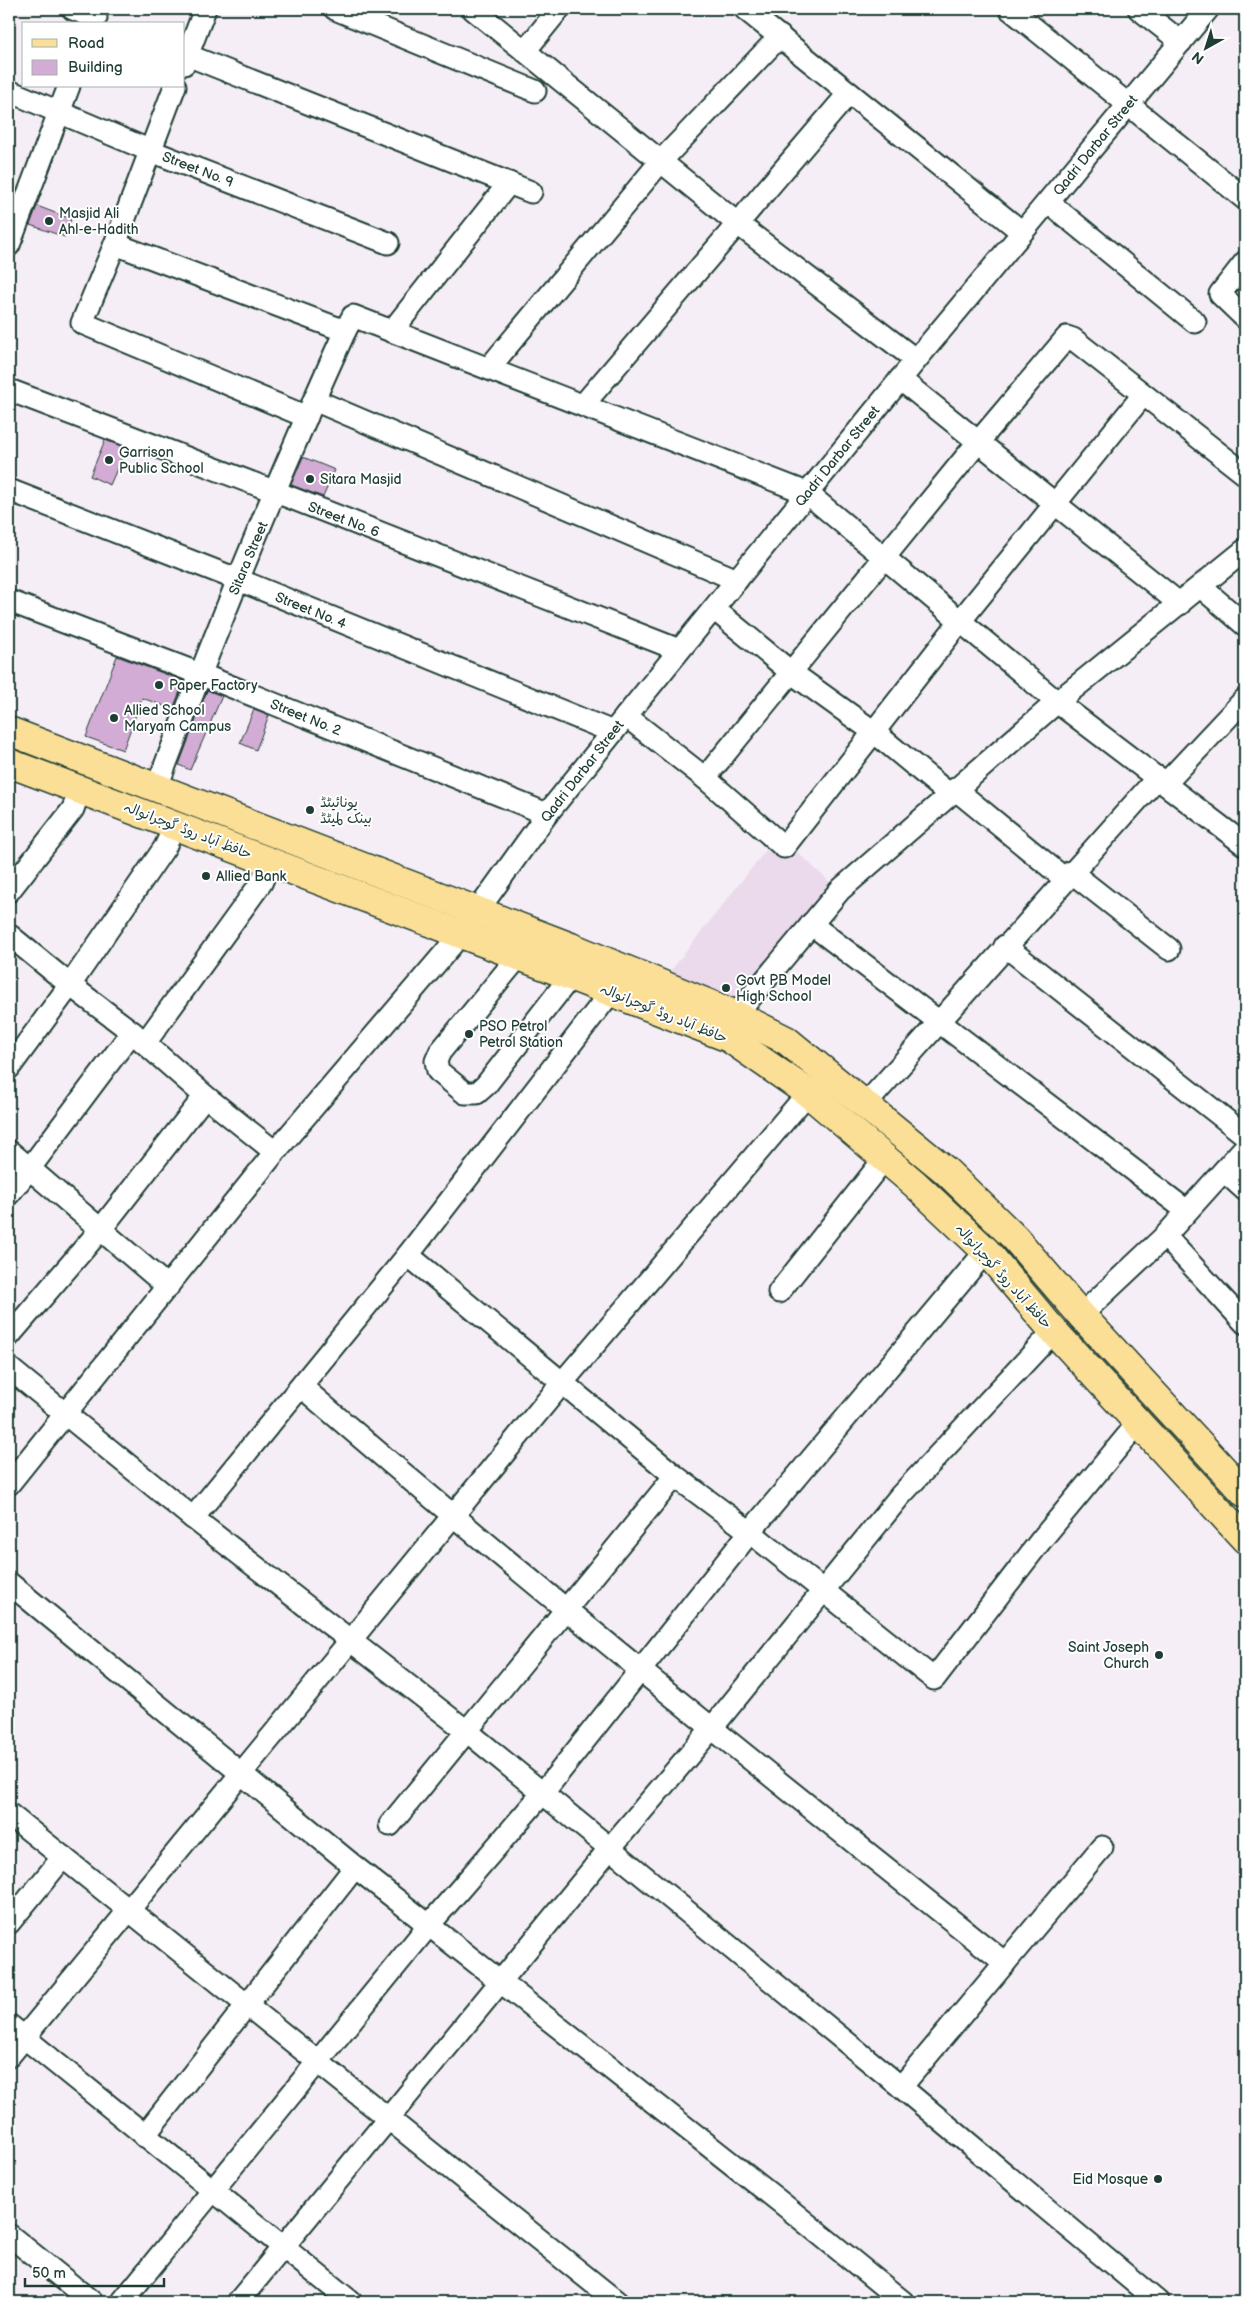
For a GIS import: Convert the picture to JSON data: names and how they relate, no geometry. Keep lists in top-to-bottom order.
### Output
{
  "streets": {
    "main road": ["حافظ آباد روڈ گوجرانوالہ"],
    "street": [
      "Qadri Darbar Street",
      "Street No. 9",
      "Street No. 6",
      "Sitara Street",
      "Street No. 4",
      "Street No. 2"
    ]
  },
  "crossings": [
    ["Qadri Darbar Street", "Street No. 6"],
    ["Qadri Darbar Street", "Street No. 4"],
    ["Qadri Darbar Street", "Street No. 2"],
    ["Qadri Darbar Street", "حافظ آباد روڈ گوجرانوالہ"],
    ["Street No. 6", "Sitara Street"],
    ["Sitara Street", "Street No. 4"],
    ["Sitara Street", "Street No. 2"],
    ["Sitara Street", "حافظ آباد روڈ گوجرانوالہ"]
  ],
  "places": [
    "Masjid Ali Ahl-e-Hadith",
    "Garrison Public School",
    "Sitara Masjid",
    "Paper Factory",
    "Allied School Maryam Campus",
    "یونائیٹڈ بینک لمیٹڈ",
    "Allied Bank",
    "Govt PB Model High School",
    "PSO Petrol Petrol Station",
    "Saint Joseph Church",
    "Eid Mosque"
  ],
  "legend": ["Road", "Building"],
  "scale_bar": "50 m",
  "north": "bottom left"
}
